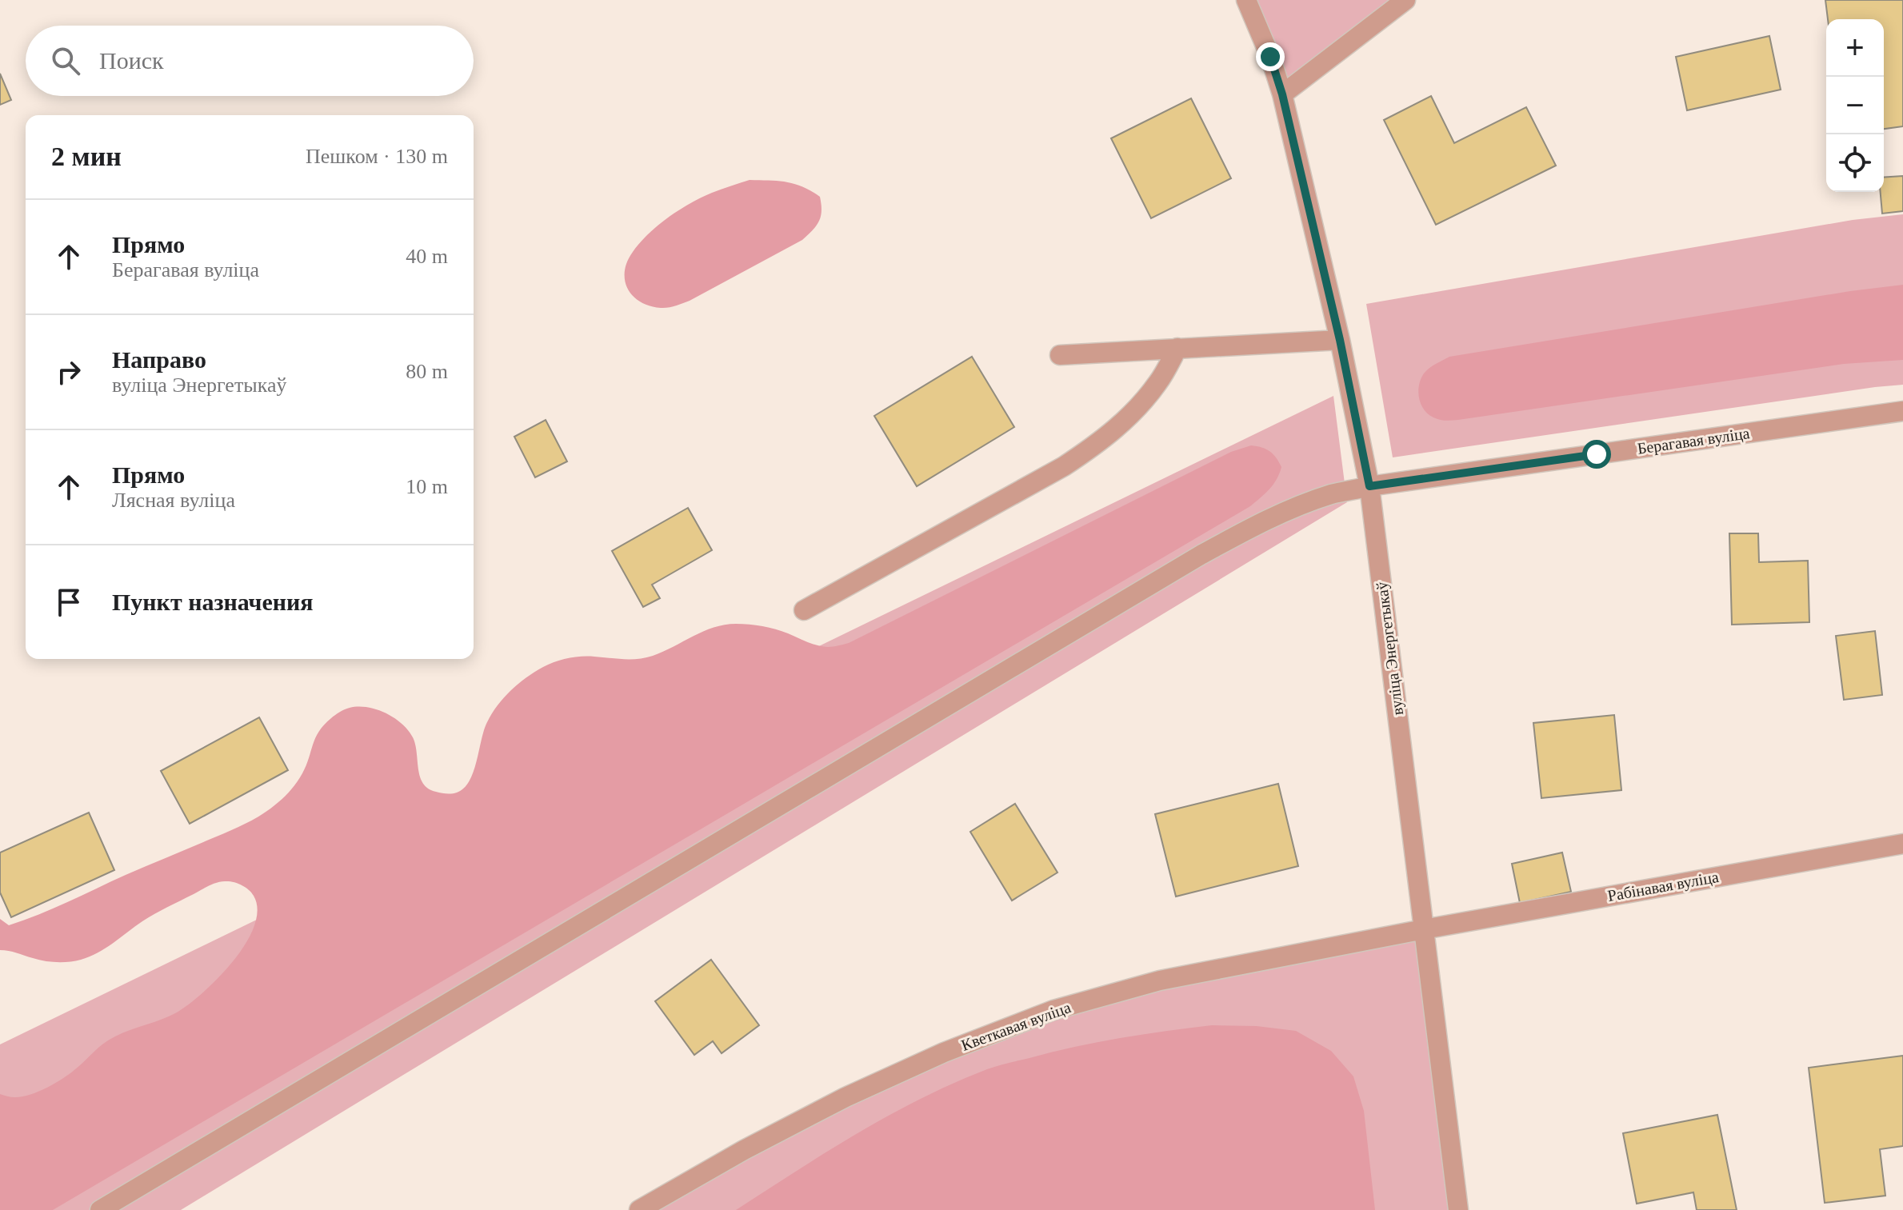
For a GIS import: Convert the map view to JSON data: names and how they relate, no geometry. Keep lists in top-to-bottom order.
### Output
{
  "streets": {
    "street": [
      "Берагавая вуліца",
      "вуліца Энергетыкаў",
      "Рабінавая вуліца",
      "Кветкавая вуліца"
    ]
  },
  "crossings": [
    ["Берагавая вуліца", "вуліца Энергетыкаў"],
    ["вуліца Энергетыкаў", "Рабінавая вуліца"],
    ["вуліца Энергетыкаў", "Кветкавая вуліца"],
    ["Рабінавая вуліца", "Кветкавая вуліца"]
  ],
  "page": {
    "map_buttons": ["+", "−"],
    "search": "Поиск",
    "heading": ["2 мин", "Пешком · 130 m"],
    "list": [
      ["Прямо", "Берагавая вуліца", "40 m"],
      ["Направо", "вуліца Энергетыкаў", "80 m"],
      ["Прямо", "Лясная вуліца", "10 m"],
      "Пункт назначения"
    ]
  }
}
